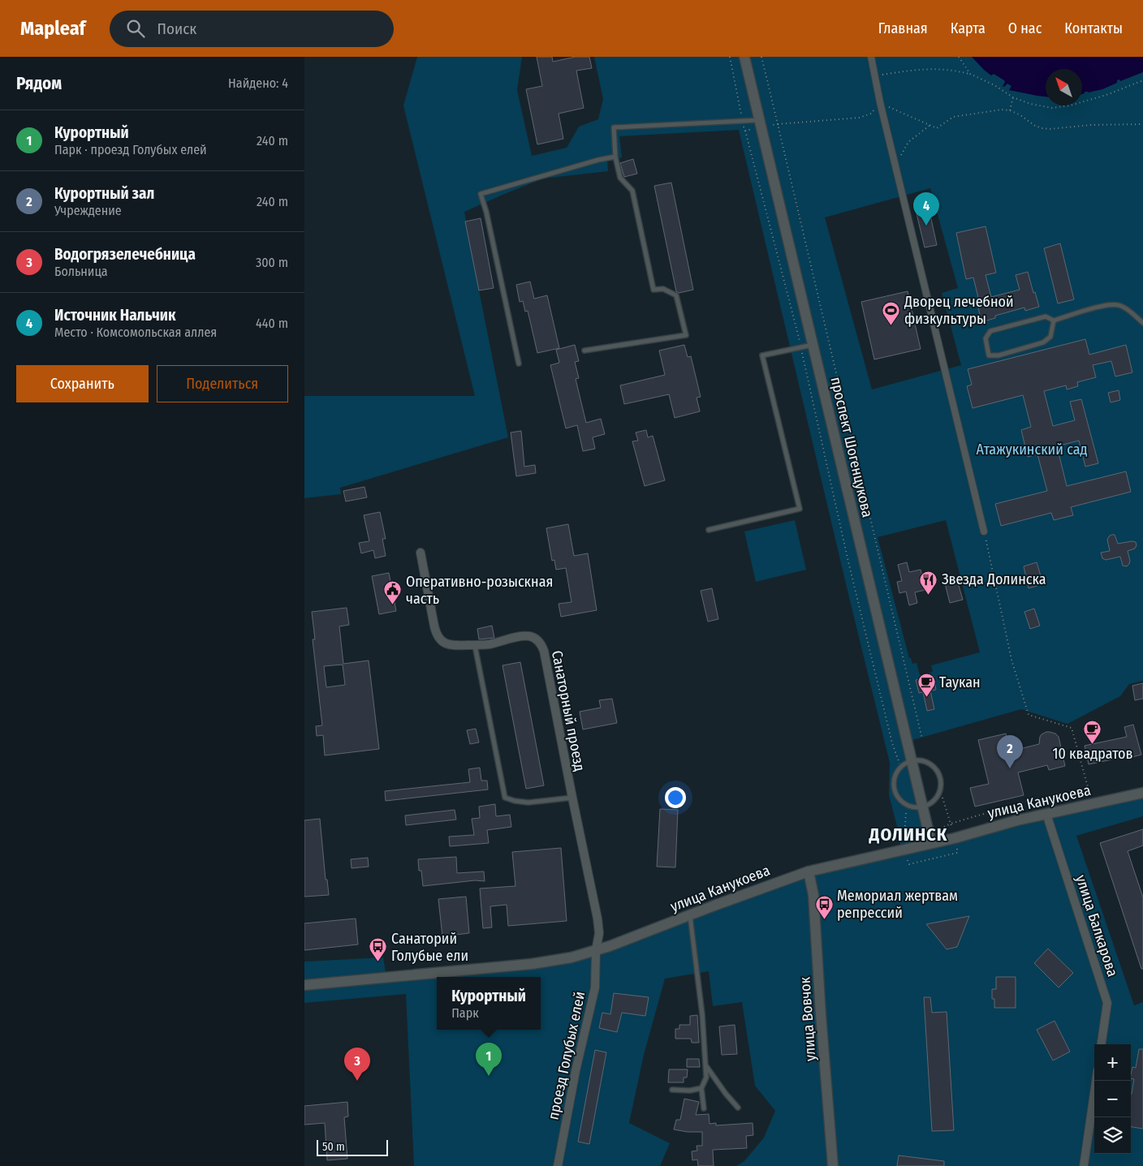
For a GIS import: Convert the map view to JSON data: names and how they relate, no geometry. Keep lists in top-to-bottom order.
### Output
{
  "streets": {
    "street": [
      "проспект Шогенцукова",
      "Санаторный проезд",
      "улица Канукоева",
      "улица Балкарова",
      "улица Вовчок",
      "проезд Голубых елей"
    ]
  },
  "crossings": [
    ["проспект Шогенцукова", "улица Канукоева"],
    ["Санаторный проезд", "улица Канукоева"],
    ["Санаторный проезд", "проезд Голубых елей"],
    ["улица Канукоева", "улица Балкарова"],
    ["улица Канукоева", "улица Вовчок"],
    ["улица Канукоева", "проезд Голубых елей"]
  ],
  "districts": ["ДОЛИНСК"],
  "parks": ["Атажукинский сад"],
  "places": {
    "sports": ["Дворец лечебной физкультуры"],
    "restaurant": ["Звезда Долинска"],
    "public building": ["Оперативно-розыскная часть"],
    "cafe": ["Таукан", "10 квадратов"],
    "bus stop": ["Мемориал жертвам репрессий", "Санаторий Голубые ели"]
  },
  "scale_bar": "50 m",
  "north": "top left",
  "page": {
    "header": "Mapleaf",
    "search": "Поиск",
    "nav": [
      "Главная",
      "Карта",
      "О нас",
      "Контакты"
    ],
    "heading": ["Рядом", "Найдено: 4"],
    "list": [
      {
        "mark": "1",
        "name": "Курортный",
        "note": "Парк · проезд Голубых елей",
        "value": "240 m"
      },
      {
        "mark": "2",
        "name": "Курортный зал",
        "note": "Учреждение",
        "value": "240 m"
      },
      {
        "mark": "3",
        "name": "Водогрязелечебница",
        "note": "Больница",
        "value": "300 m"
      },
      {
        "mark": "4",
        "name": "Источник Нальчик",
        "note": "Место · Комсомольская аллея",
        "value": "440 m"
      }
    ],
    "pins": [
      "4",
      "2",
      "1",
      "3"
    ],
    "buttons": ["Сохранить", "Поделиться"],
    "popup": ["Курортный", "Парк"],
    "map_buttons": ["+", "−"],
    "scale": "50 m"
  }
}
